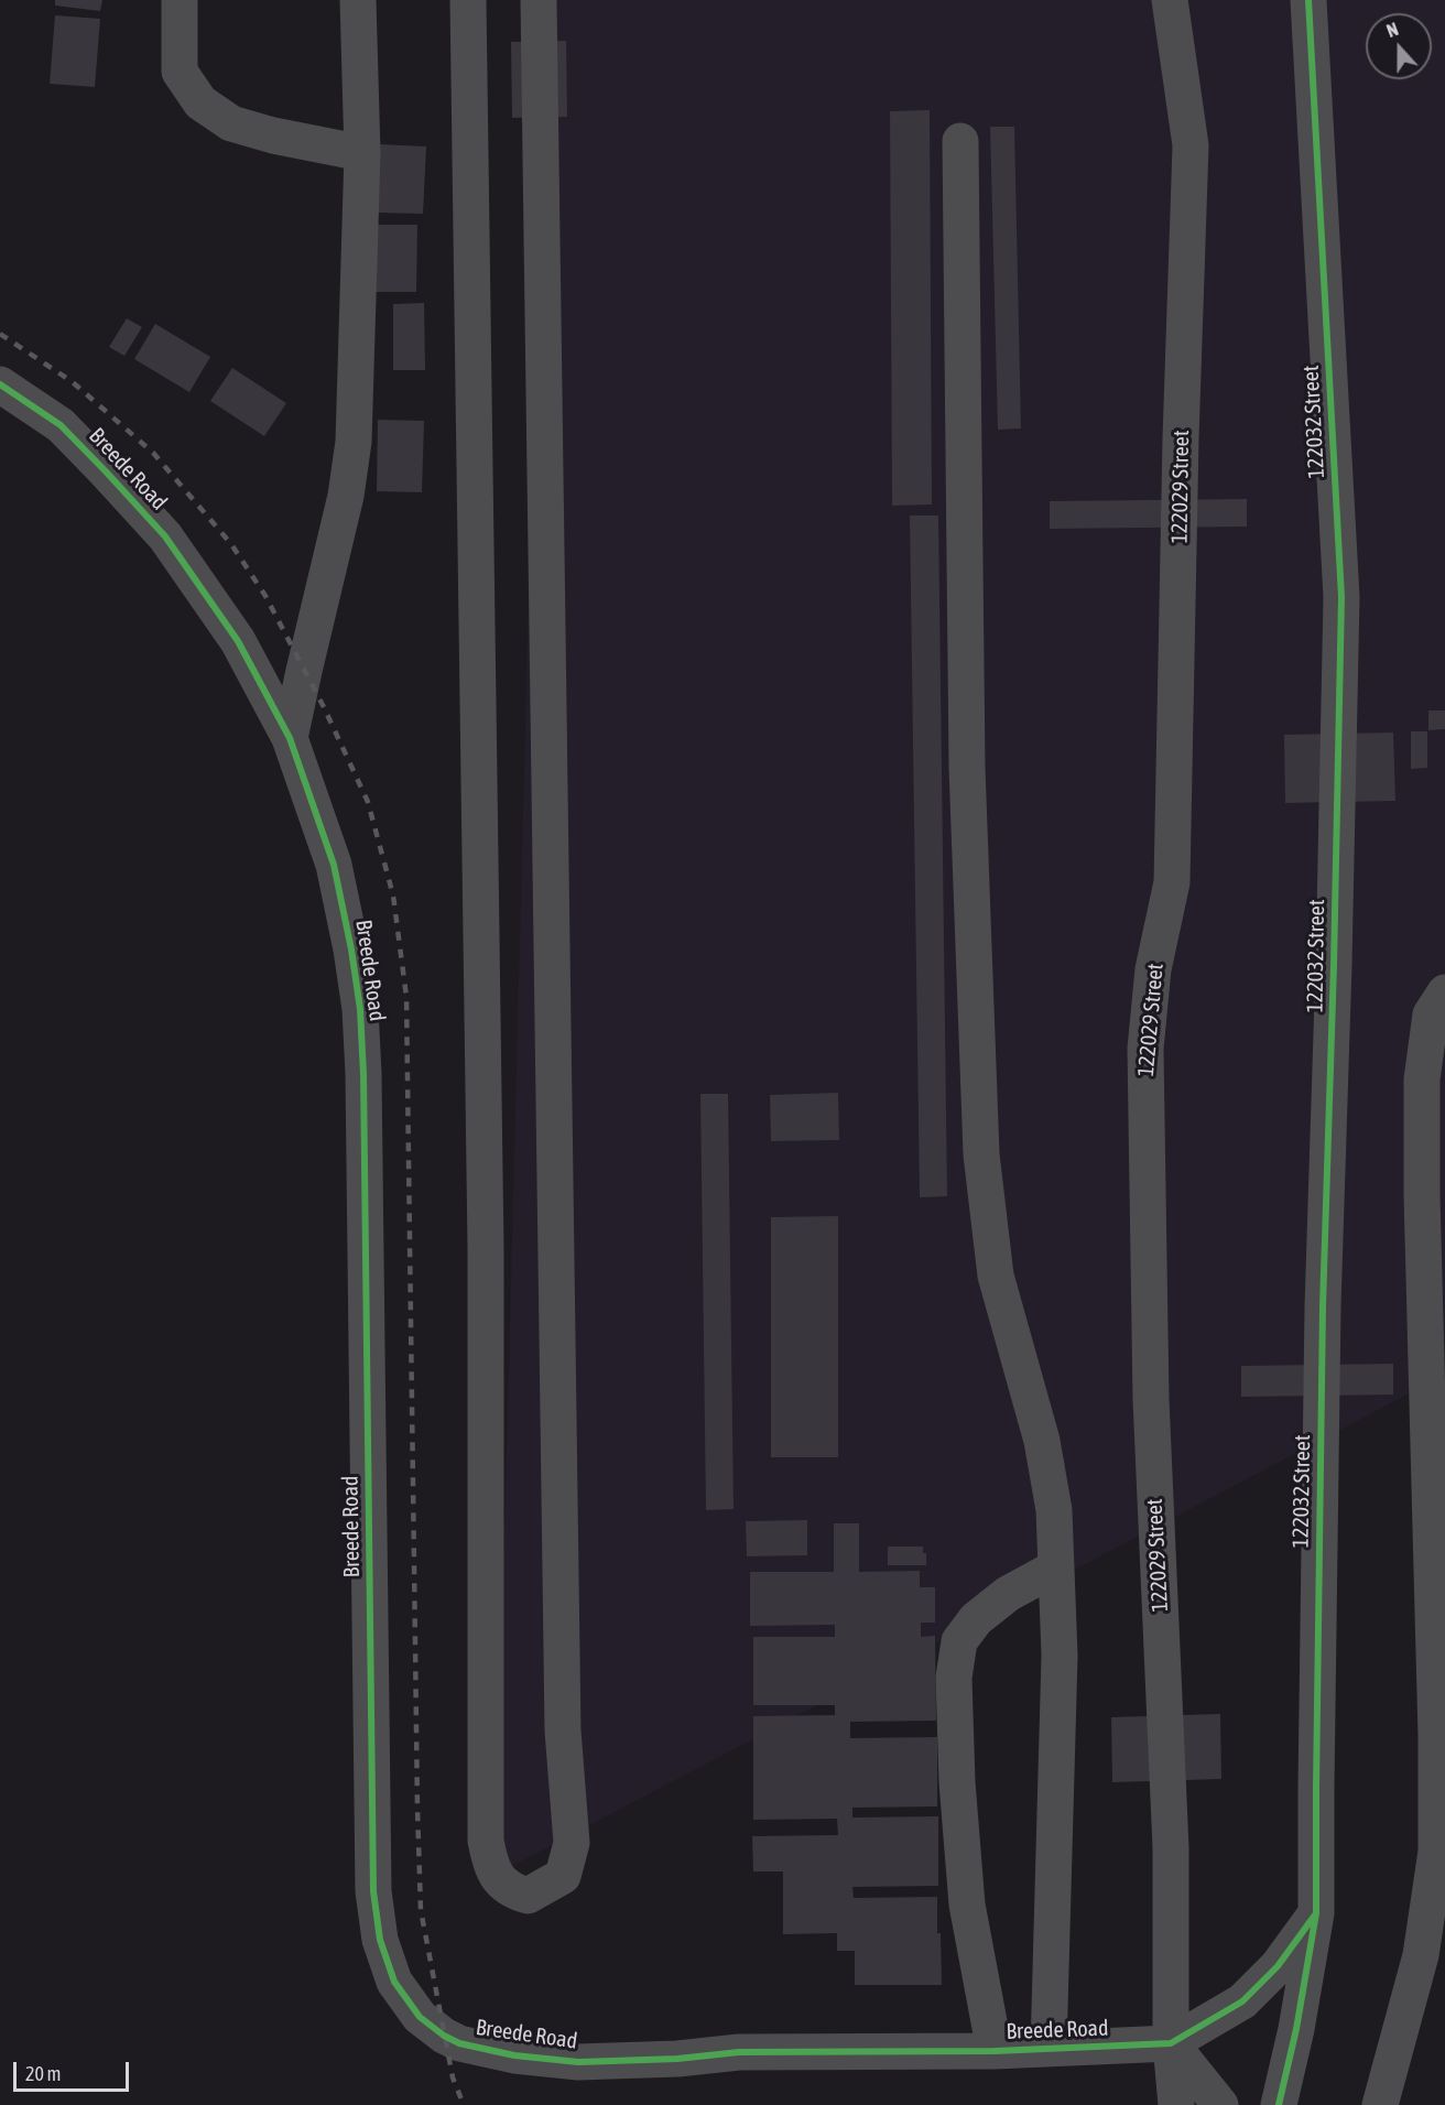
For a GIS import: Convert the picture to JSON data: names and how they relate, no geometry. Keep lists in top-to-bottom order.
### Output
{
  "streets": {
    "street": ["122032 Street", "Breede Road", "122029 Street"]
  },
  "crossings": [
    ["Breede Road", "122029 Street"]
  ],
  "scale_bar": "20 m",
  "north": "top"
}
